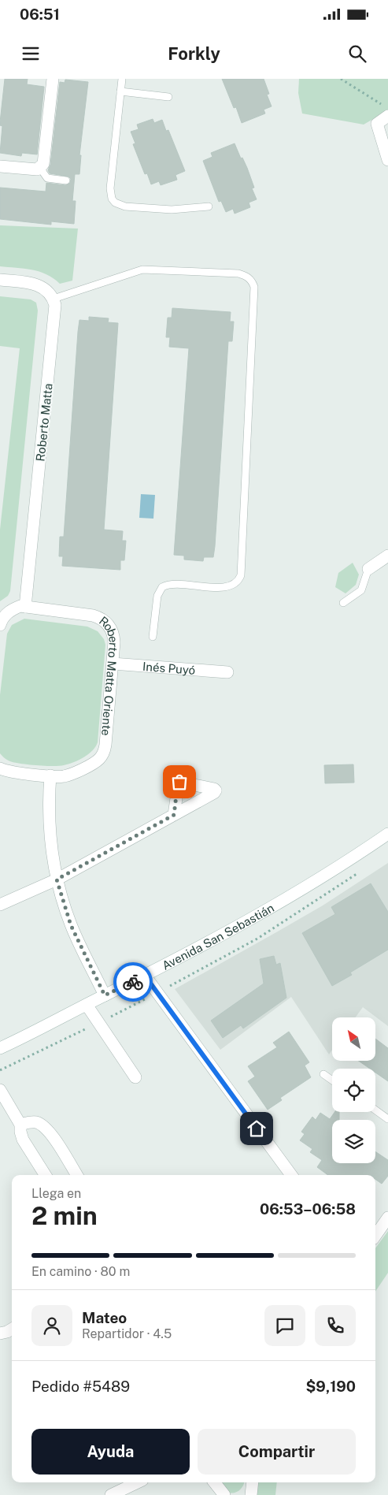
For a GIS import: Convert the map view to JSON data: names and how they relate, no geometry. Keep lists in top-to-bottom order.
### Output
{
  "streets": {
    "street": [
      "Roberto Matta",
      "Inés Puyó",
      "Roberto Matta Oriente",
      "Avenida San Sebastián"
    ]
  },
  "crossings": [
    ["Roberto Matta", "Roberto Matta Oriente"],
    ["Inés Puyó", "Roberto Matta Oriente"]
  ],
  "north": "top left",
  "page": {
    "status": "06:51",
    "header": "Forkly",
    "heading": ["2 min", "Llega en", "06:53–06:58"],
    "panel": [
      "Mateo",
      "Repartidor · 4.5",
      "Pedido #5489",
      "$9,190"
    ],
    "bar": "En camino · 80 m",
    "buttons": ["Ayuda", "Compartir"]
  }
}
